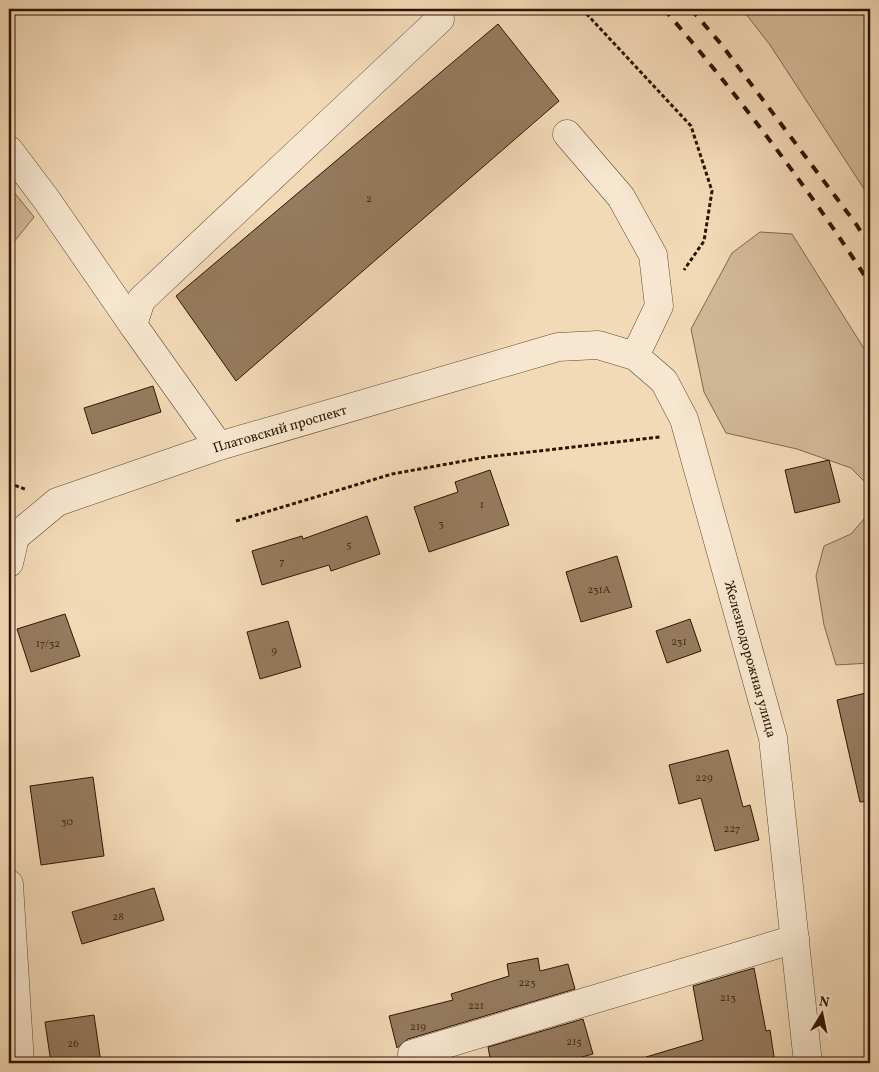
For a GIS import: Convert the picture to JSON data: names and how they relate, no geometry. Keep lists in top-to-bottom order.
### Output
{
  "streets": {
    "street": ["Платовский проспект", "Железнодорожная улица"]
  },
  "crossings": [
    ["Платовский проспект", "Железнодорожная улица"]
  ],
  "house_numbers": [
    "2",
    "1",
    "3",
    "5",
    "7",
    "231А",
    "231",
    "17/32",
    "9",
    "229",
    "30",
    "227",
    "28",
    "223",
    "213",
    "221",
    "219",
    "215",
    "26"
  ],
  "north": "top"
}
